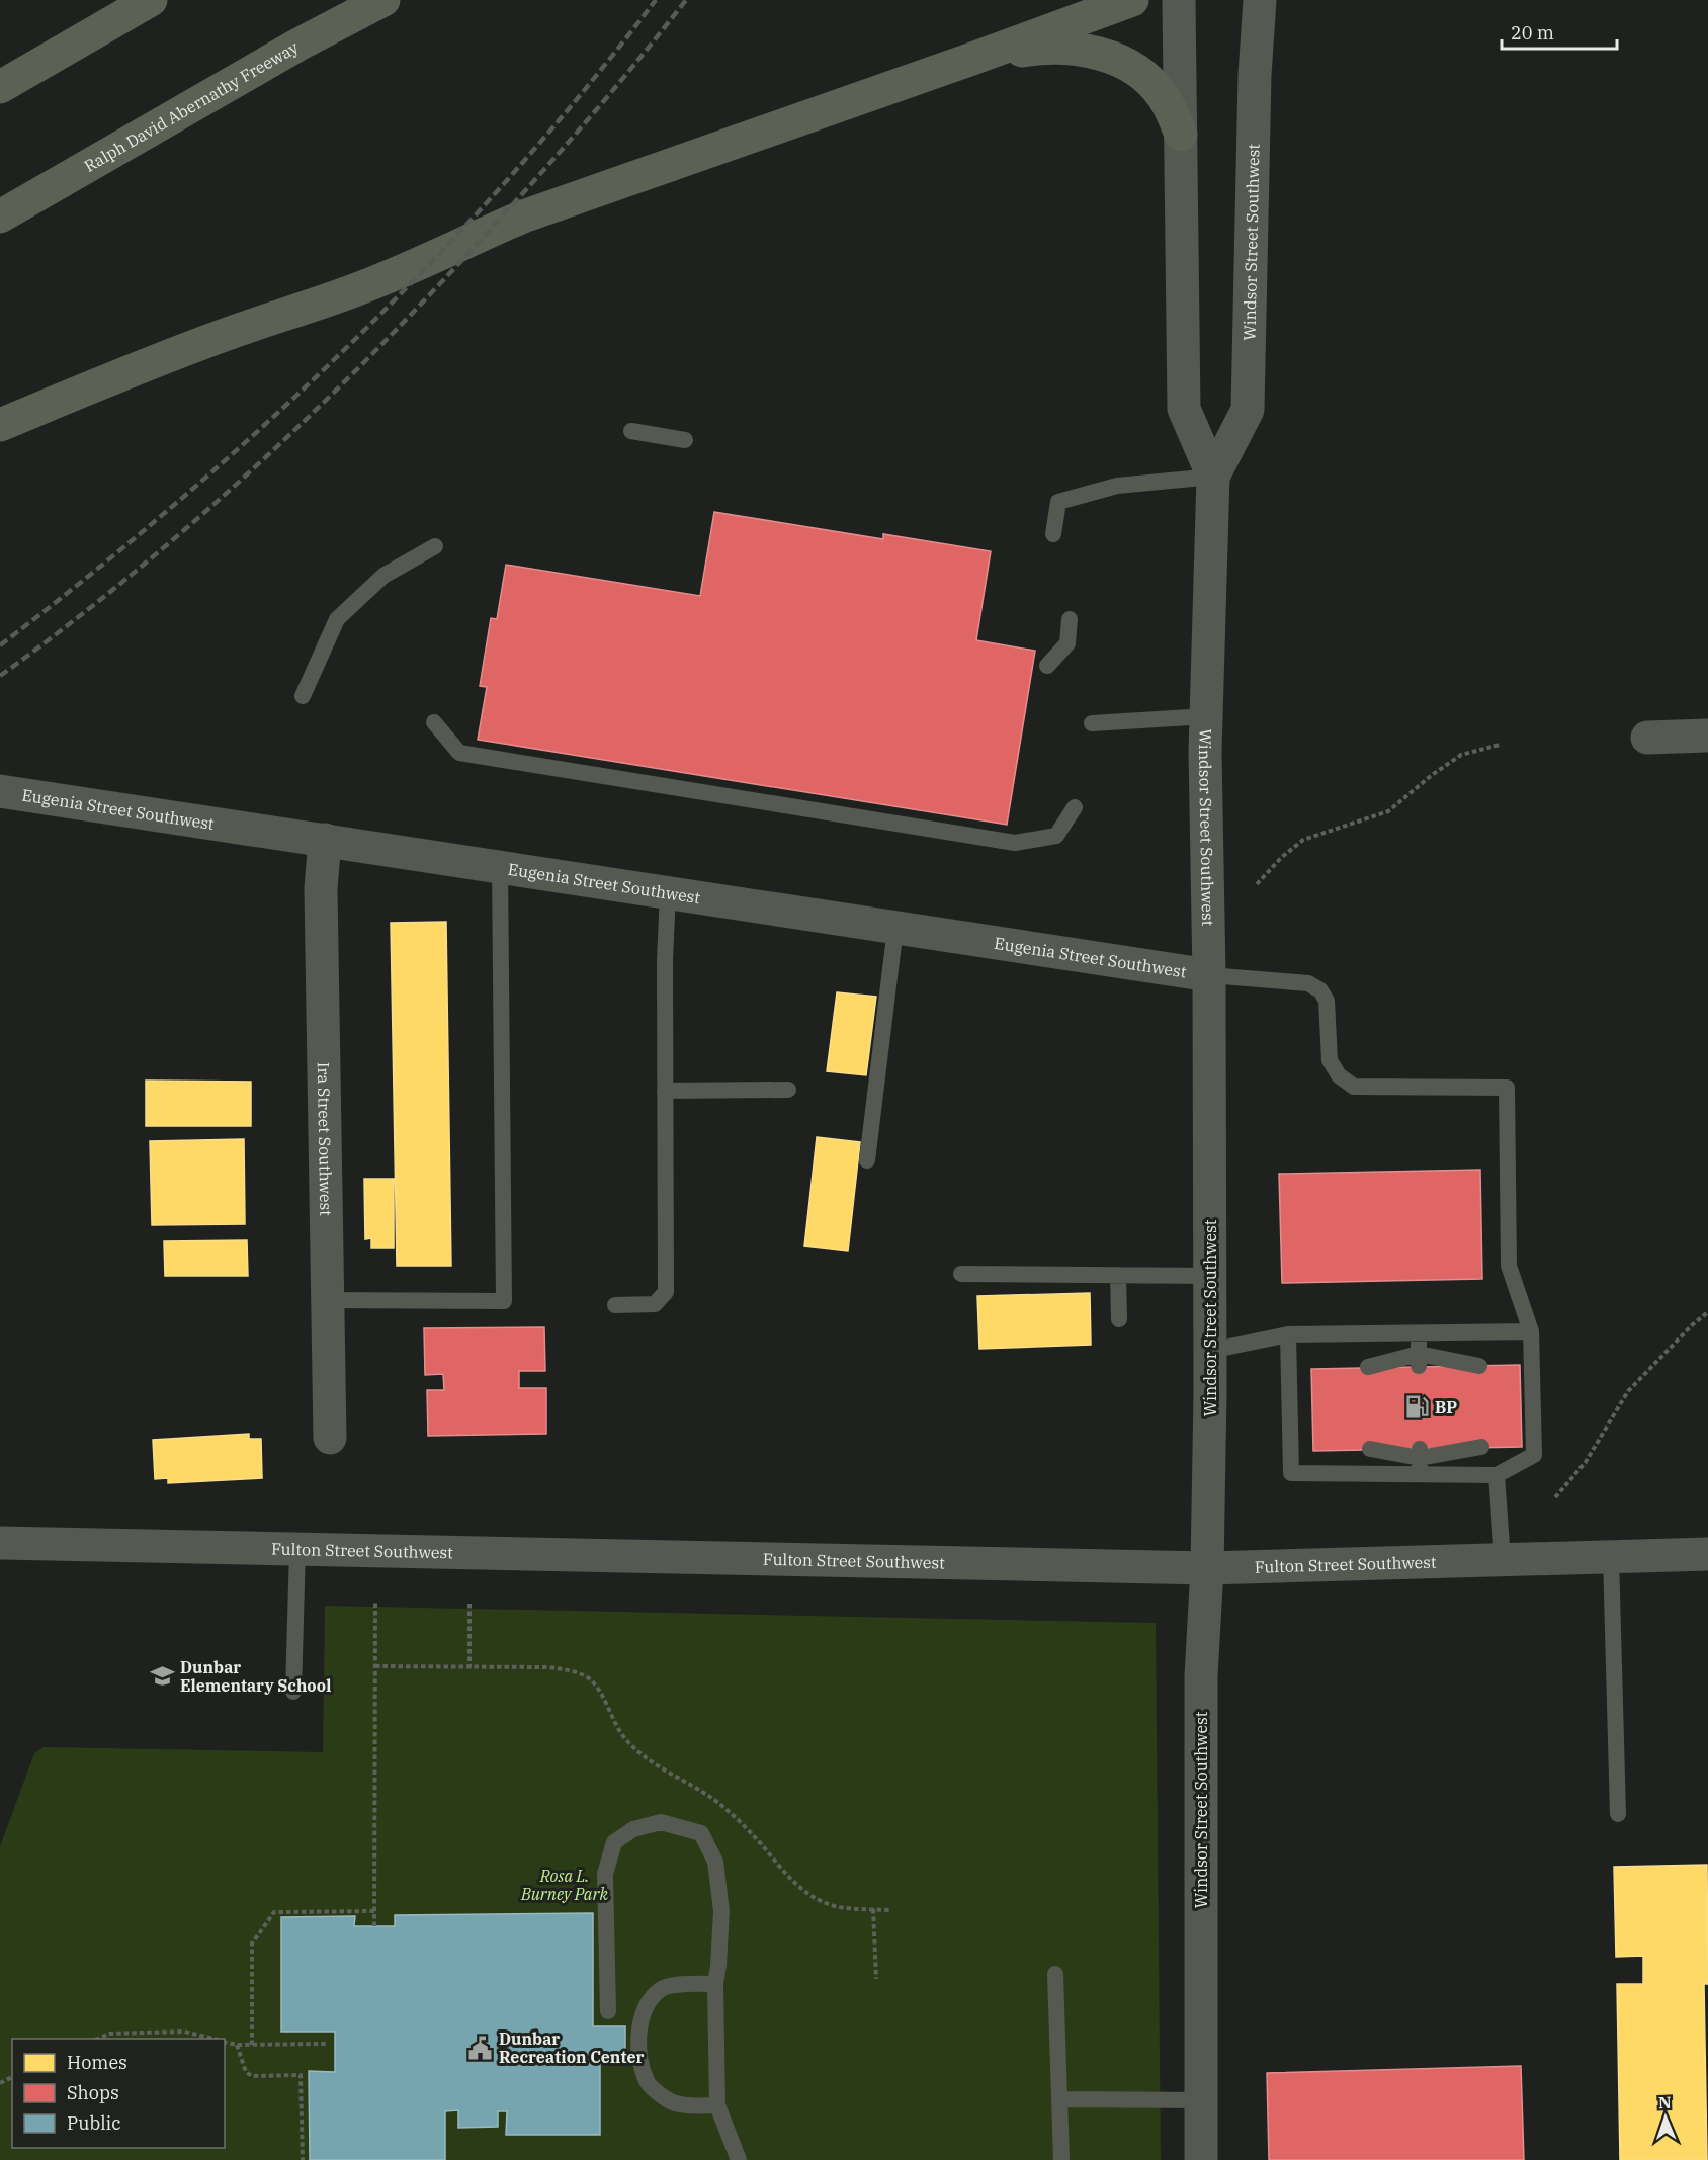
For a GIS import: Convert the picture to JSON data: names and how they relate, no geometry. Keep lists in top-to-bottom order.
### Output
{
  "streets": {
    "highway": ["Ralph David Abernathy Freeway"],
    "street": [
      "Windsor Street Southwest",
      "Eugenia Street Southwest",
      "Ira Street Southwest",
      "Fulton Street Southwest"
    ]
  },
  "crossings": [
    ["Windsor Street Southwest", "Eugenia Street Southwest"],
    ["Windsor Street Southwest", "Fulton Street Southwest"],
    ["Eugenia Street Southwest", "Ira Street Southwest"]
  ],
  "parks": ["Rosa L. Burney Park"],
  "places": {
    "fuel station": ["BP"],
    "school or university": ["Dunbar Elementary School"],
    "public building": ["Dunbar Recreation Center"]
  },
  "legend": ["Homes", "Shops", "Public"],
  "scale_bar": "20 m",
  "north": "top"
}
